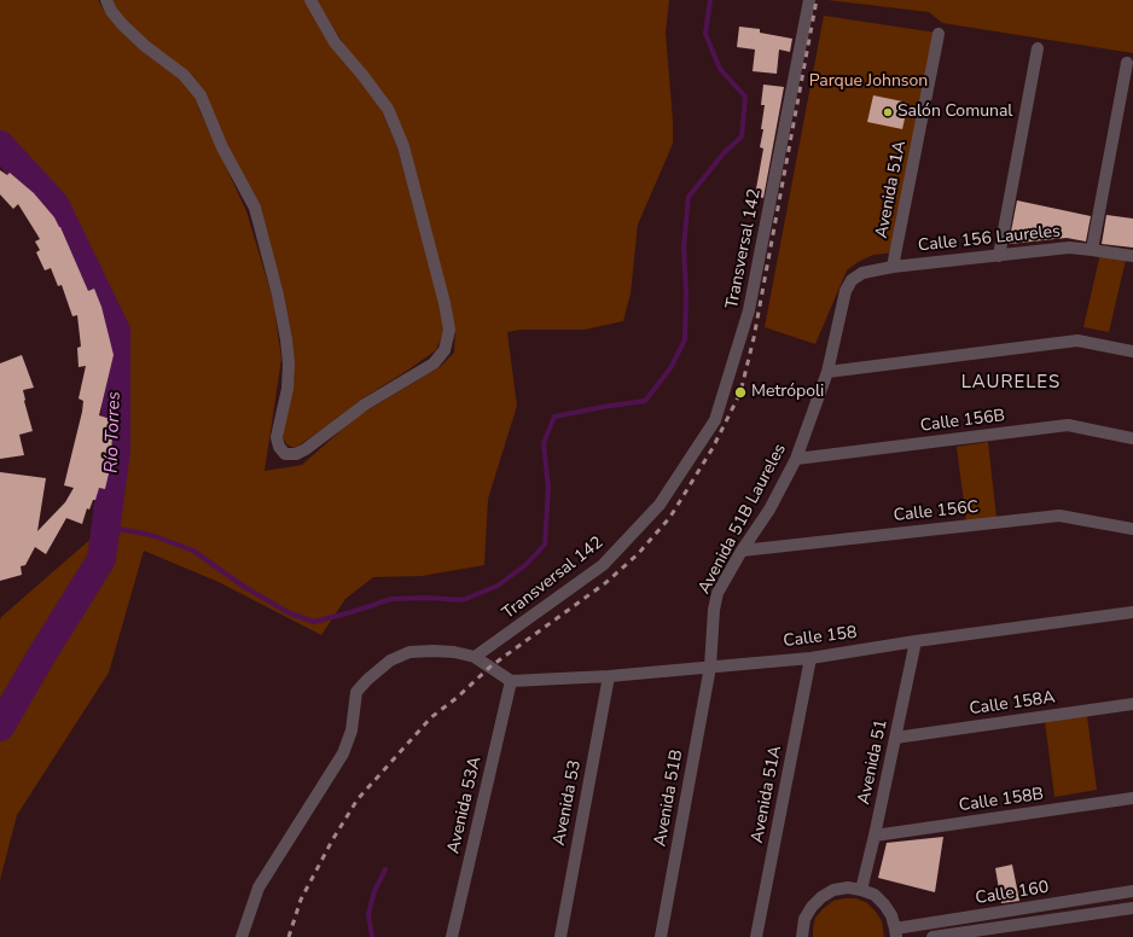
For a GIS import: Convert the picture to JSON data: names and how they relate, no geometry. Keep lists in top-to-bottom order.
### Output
{
  "streets": {
    "street": [
      "Avenida 51A",
      "Calle 156 Laureles",
      "Transversal 142",
      "Calle 156B",
      "Calle 156C",
      "Avenida 51B Laureles",
      "Calle 158",
      "Calle 158A",
      "Avenida 51",
      "Avenida 51B",
      "Calle 158B",
      "Avenida 53",
      "Avenida 53A",
      "Calle 160"
    ]
  },
  "crossings": [
    ["Avenida 51A", "Calle 156 Laureles"],
    ["Avenida 51A", "Calle 158"],
    ["Calle 156 Laureles", "Avenida 51B Laureles"],
    ["Calle 156B", "Avenida 51B Laureles"],
    ["Calle 156C", "Avenida 51B Laureles"],
    ["Avenida 51B Laureles", "Calle 158"],
    ["Avenida 51B Laureles", "Avenida 51B"],
    ["Calle 158", "Avenida 51"],
    ["Calle 158", "Avenida 51B"],
    ["Calle 158", "Avenida 53"],
    ["Calle 158", "Avenida 53A"],
    ["Calle 158A", "Avenida 51"],
    ["Avenida 51", "Calle 158B"]
  ],
  "districts": ["LAURELES"],
  "water": ["Río Torres"],
  "parks": ["Parque Johnson"],
  "places": ["Salón Comunal", "Metrópoli"]
}
